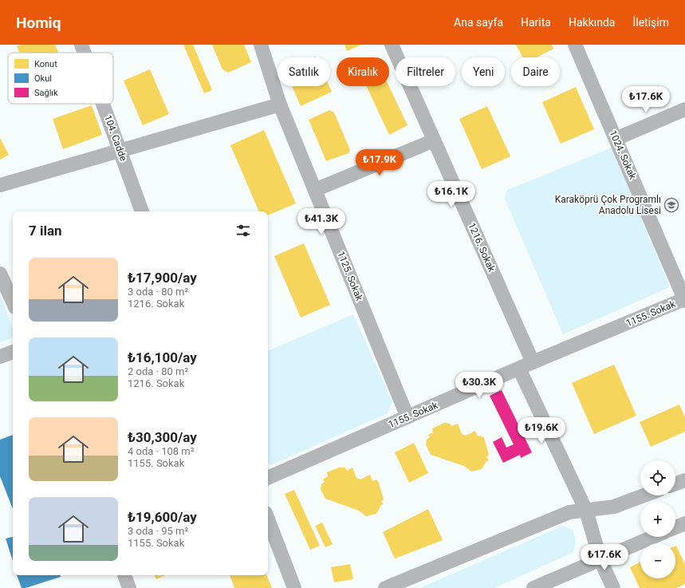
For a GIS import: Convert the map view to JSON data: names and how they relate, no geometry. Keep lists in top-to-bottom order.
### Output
{
  "streets": {
    "street": [
      "104. Cadde",
      "1024. Sokak",
      "1216. Sokak",
      "1125. Sokak",
      "1155. Sokak"
    ]
  },
  "crossings": [
    ["1024. Sokak", "1155. Sokak"],
    ["1216. Sokak", "1155. Sokak"],
    ["1125. Sokak", "1155. Sokak"]
  ],
  "places": {
    "school or university": ["Karaköprü Çok Programlı Anadolu Lisesi"]
  },
  "legend": ["Konut", "Okul", "Sağlık"],
  "page": {
    "header": "Homiq",
    "nav": [
      "Ana sayfa",
      "Harita",
      "Hakkında",
      "İletişim"
    ],
    "chip": [
      "Satılık",
      "Kiralık",
      "Filtreler",
      "Yeni",
      "Daire"
    ],
    "price": [
      "₺17.6K",
      "₺17.9K",
      "₺16.1K",
      "₺41.3K",
      "₺30.3K",
      "₺19.6K",
      "₺17.6K"
    ],
    "heading": "7 ilan",
    "list": [
      {
        "name": "₺17,900/ay",
        "note": "3 oda · 80 m² · 1216. Sokak"
      },
      {
        "name": "₺16,100/ay",
        "note": "2 oda · 80 m² · 1216. Sokak"
      },
      {
        "name": "₺30,300/ay",
        "note": "4 oda · 108 m² · 1155. Sokak"
      },
      {
        "name": "₺19,600/ay",
        "note": "3 oda · 95 m² · 1155. Sokak"
      }
    ],
    "map_buttons": ["+", "−"]
  }
}
